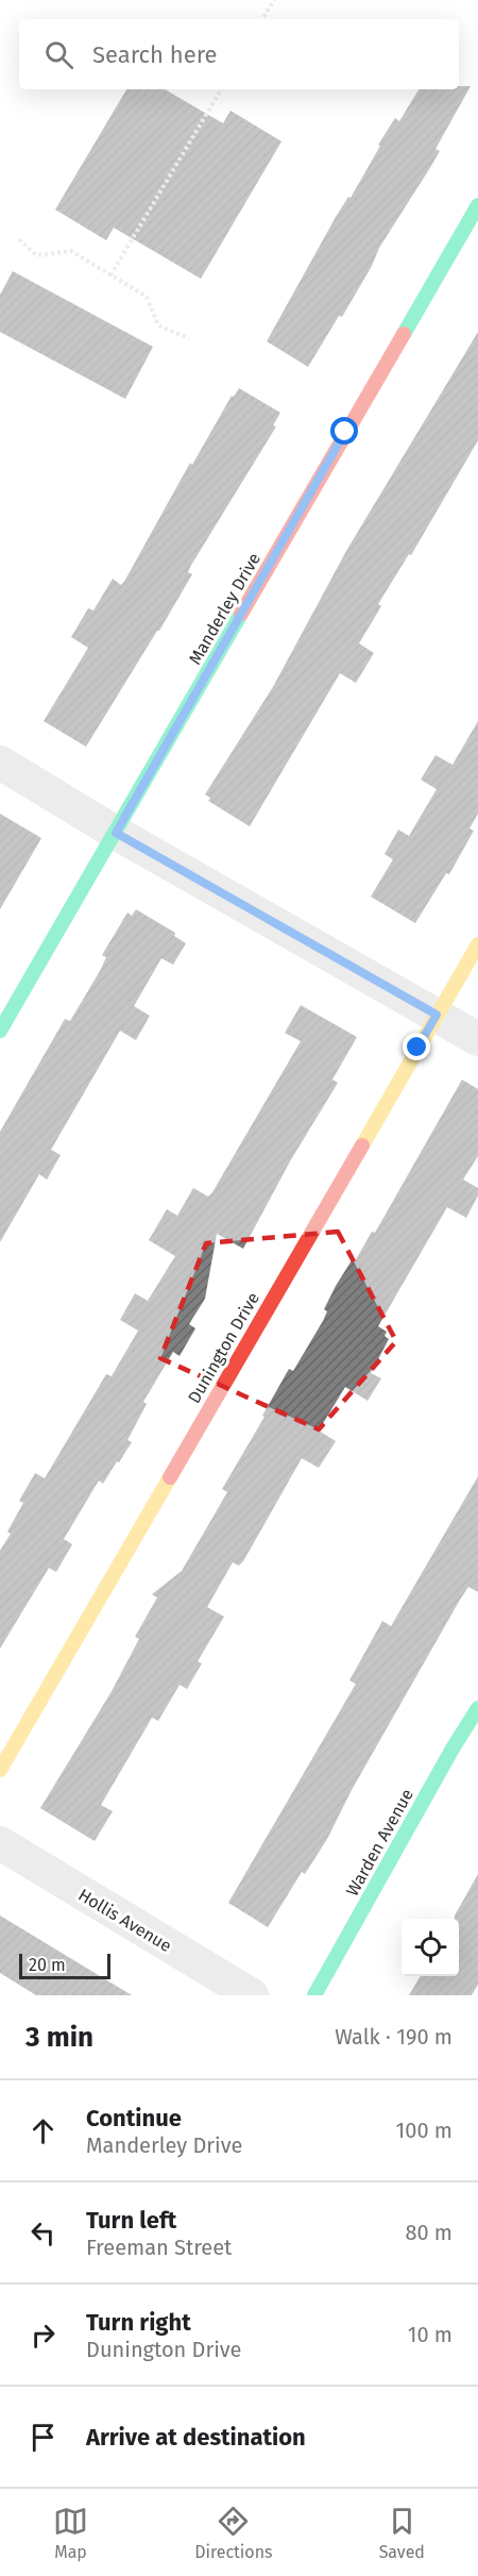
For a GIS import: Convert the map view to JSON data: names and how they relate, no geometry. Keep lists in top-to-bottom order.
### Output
{
  "streets": {
    "street": [
      "Manderley Drive",
      "Dunington Drive",
      "Warden Avenue",
      "Hollis Avenue"
    ]
  },
  "scale_bar": "20 m",
  "page": {
    "search": "Search here",
    "scale": "20 m",
    "heading": ["3 min", "Walk · 190 m"],
    "list": [
      ["Continue", "Manderley Drive", "100 m"],
      ["Turn left", "Freeman Street", "80 m"],
      ["Turn right", "Dunington Drive", "10 m"],
      "Arrive at destination"
    ],
    "nav": ["Map", "Directions", "Saved"]
  }
}
